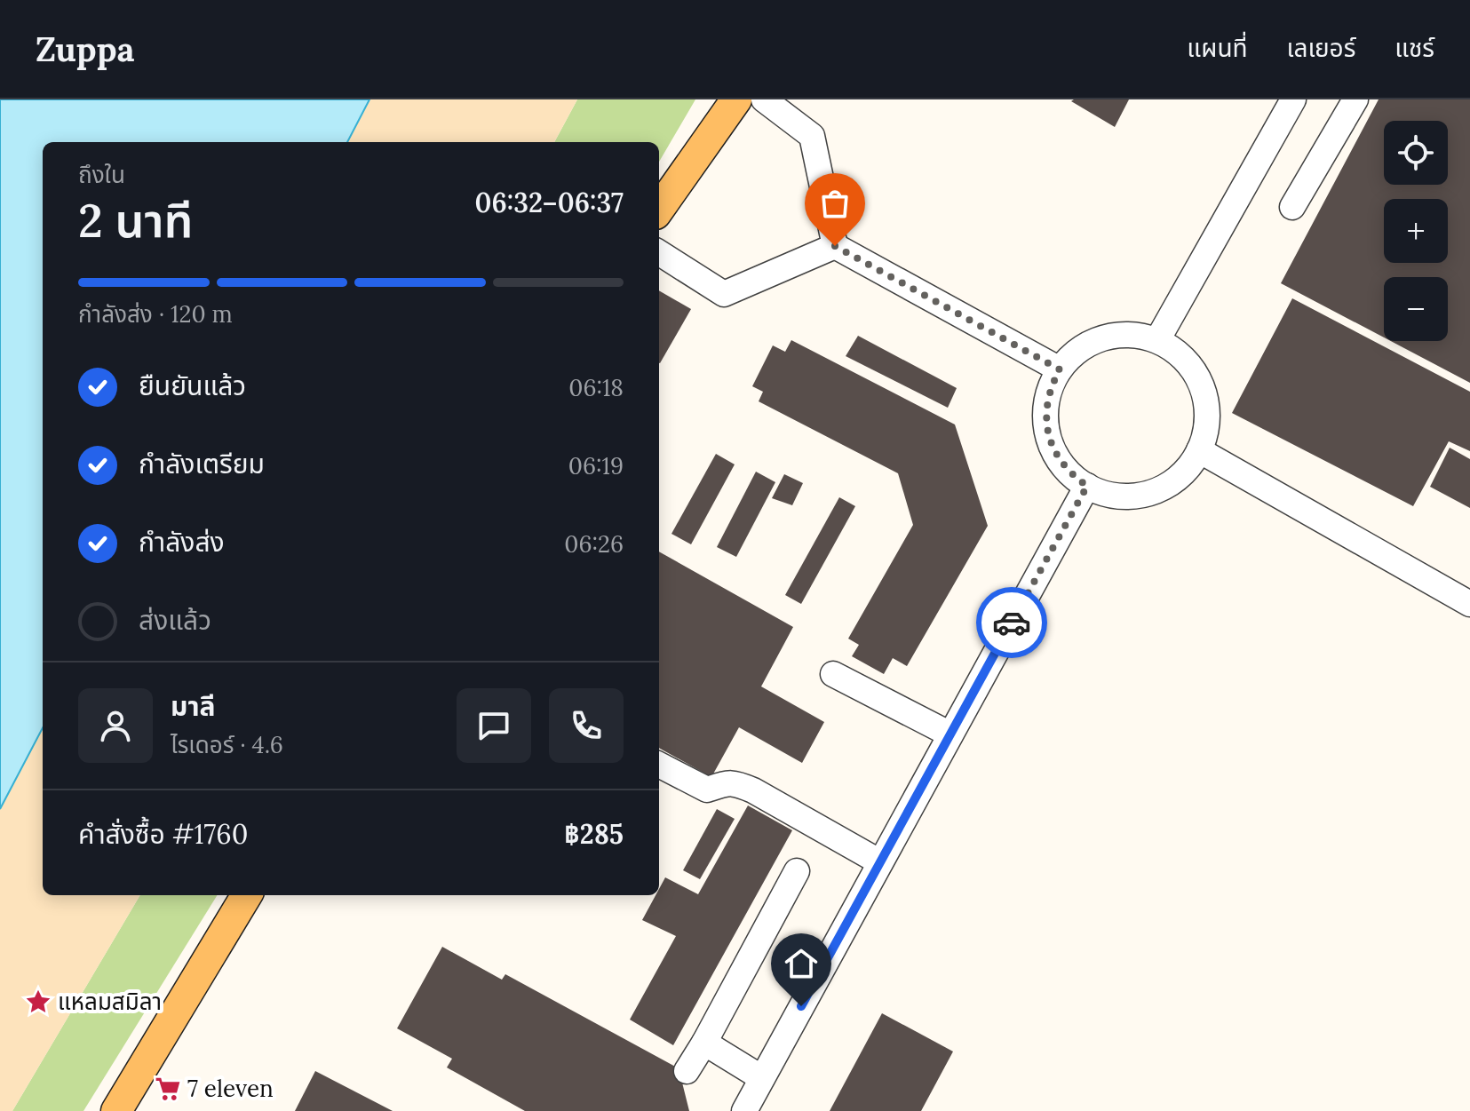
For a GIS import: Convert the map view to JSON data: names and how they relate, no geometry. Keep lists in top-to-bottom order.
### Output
{
  "places": {
    "place": ["แหลมสมิลา"],
    "supermarket": ["7 eleven"]
  },
  "page": {
    "header": "Zuppa",
    "nav": ["แผนที่", "เลเยอร์", "แชร์"],
    "map_buttons": ["+", "−"],
    "heading": ["2 นาที", "ถึงใน", "06:32–06:37"],
    "panel": [
      "มาลี",
      "ไรเดอร์ · 4.6",
      "คำสั่งซื้อ #1760",
      "฿285"
    ],
    "bar": "กำลังส่ง · 120 m",
    "list": [
      ["ยืนยันแล้ว", "06:18"],
      ["กำลังเตรียม", "06:19"],
      ["กำลังส่ง", "06:26"],
      "ส่งแล้ว"
    ]
  }
}
